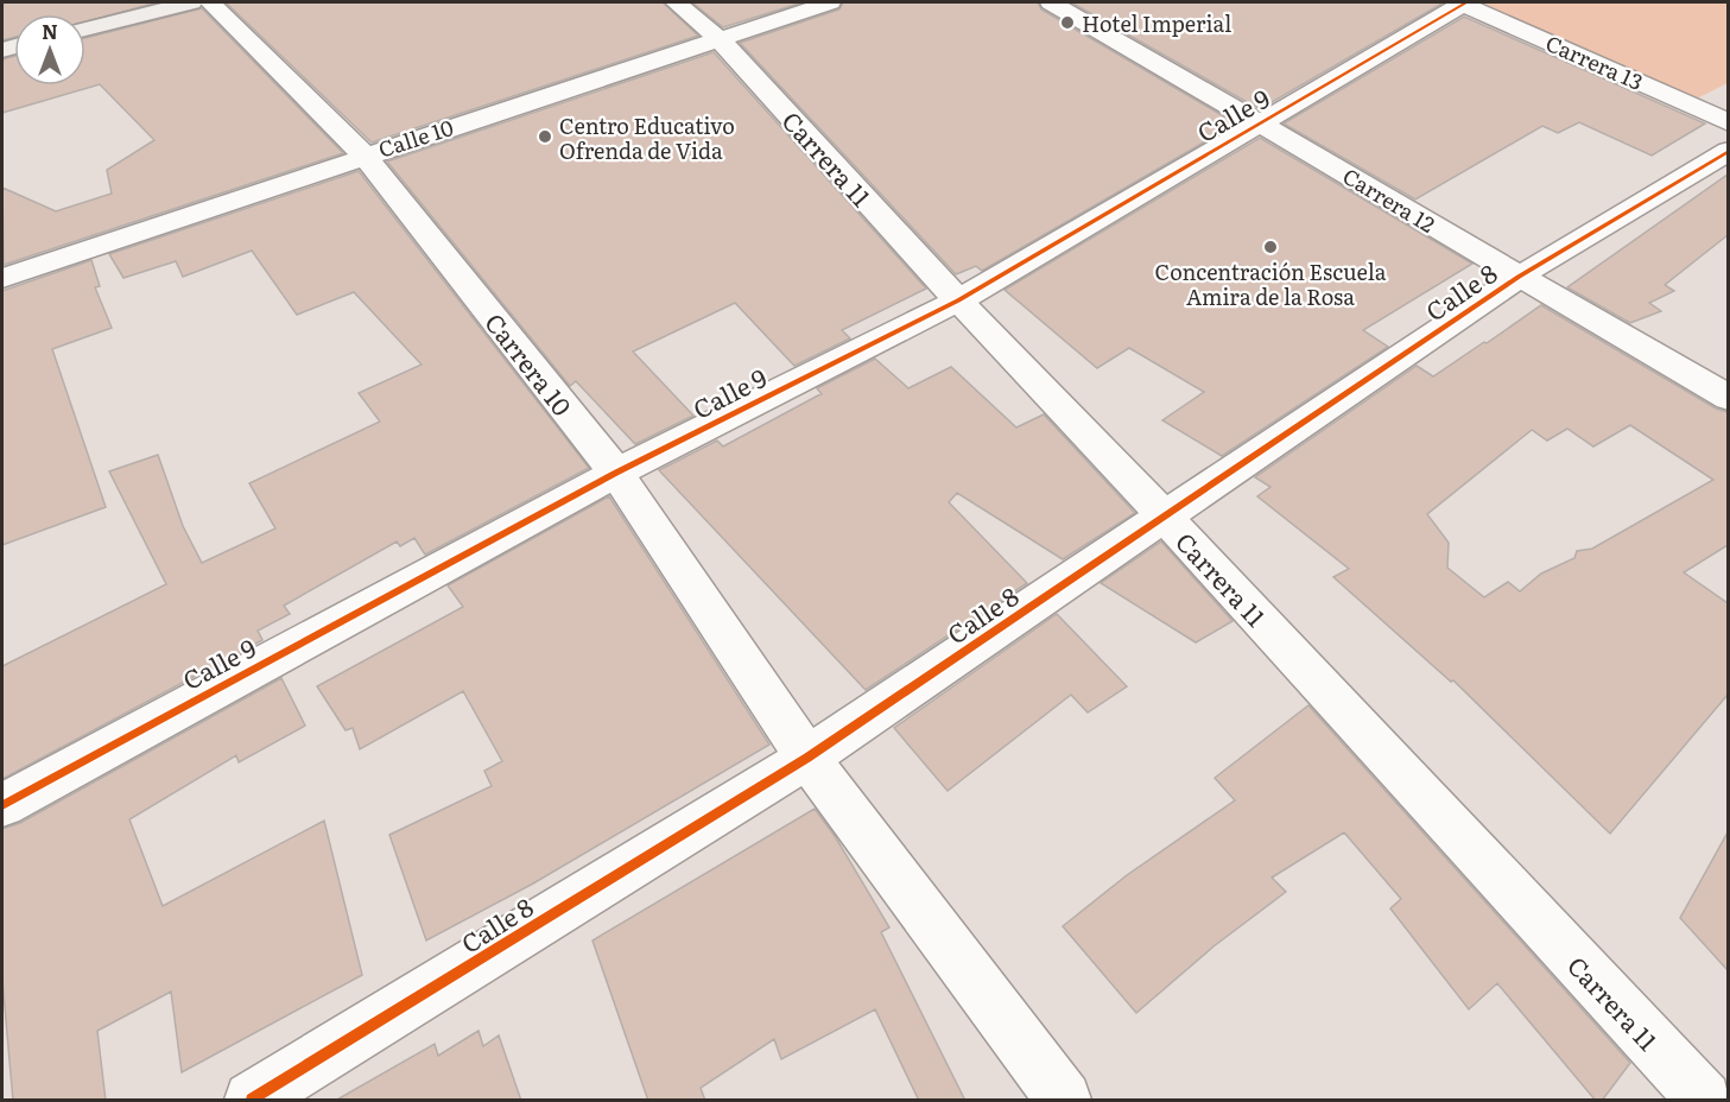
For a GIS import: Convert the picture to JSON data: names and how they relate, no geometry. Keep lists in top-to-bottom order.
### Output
{
  "streets": {
    "street": [
      "Carrera 13",
      "Calle 9",
      "Calle 10",
      "Carrera 11",
      "Carrera 12",
      "Calle 8",
      "Carrera 10"
    ]
  },
  "crossings": [
    ["Carrera 13", "Calle 9"],
    ["Calle 9", "Carrera 11"],
    ["Calle 9", "Carrera 12"],
    ["Calle 9", "Carrera 10"],
    ["Calle 10", "Carrera 11"],
    ["Calle 10", "Carrera 10"],
    ["Carrera 11", "Calle 8"],
    ["Carrera 12", "Calle 8"],
    ["Calle 8", "Carrera 10"]
  ],
  "places": ["Hotel Imperial", "Centro Educativo Ofrenda de Vida", "Concentración Escuela Amira de la Rosa"],
  "north": "top"
}
